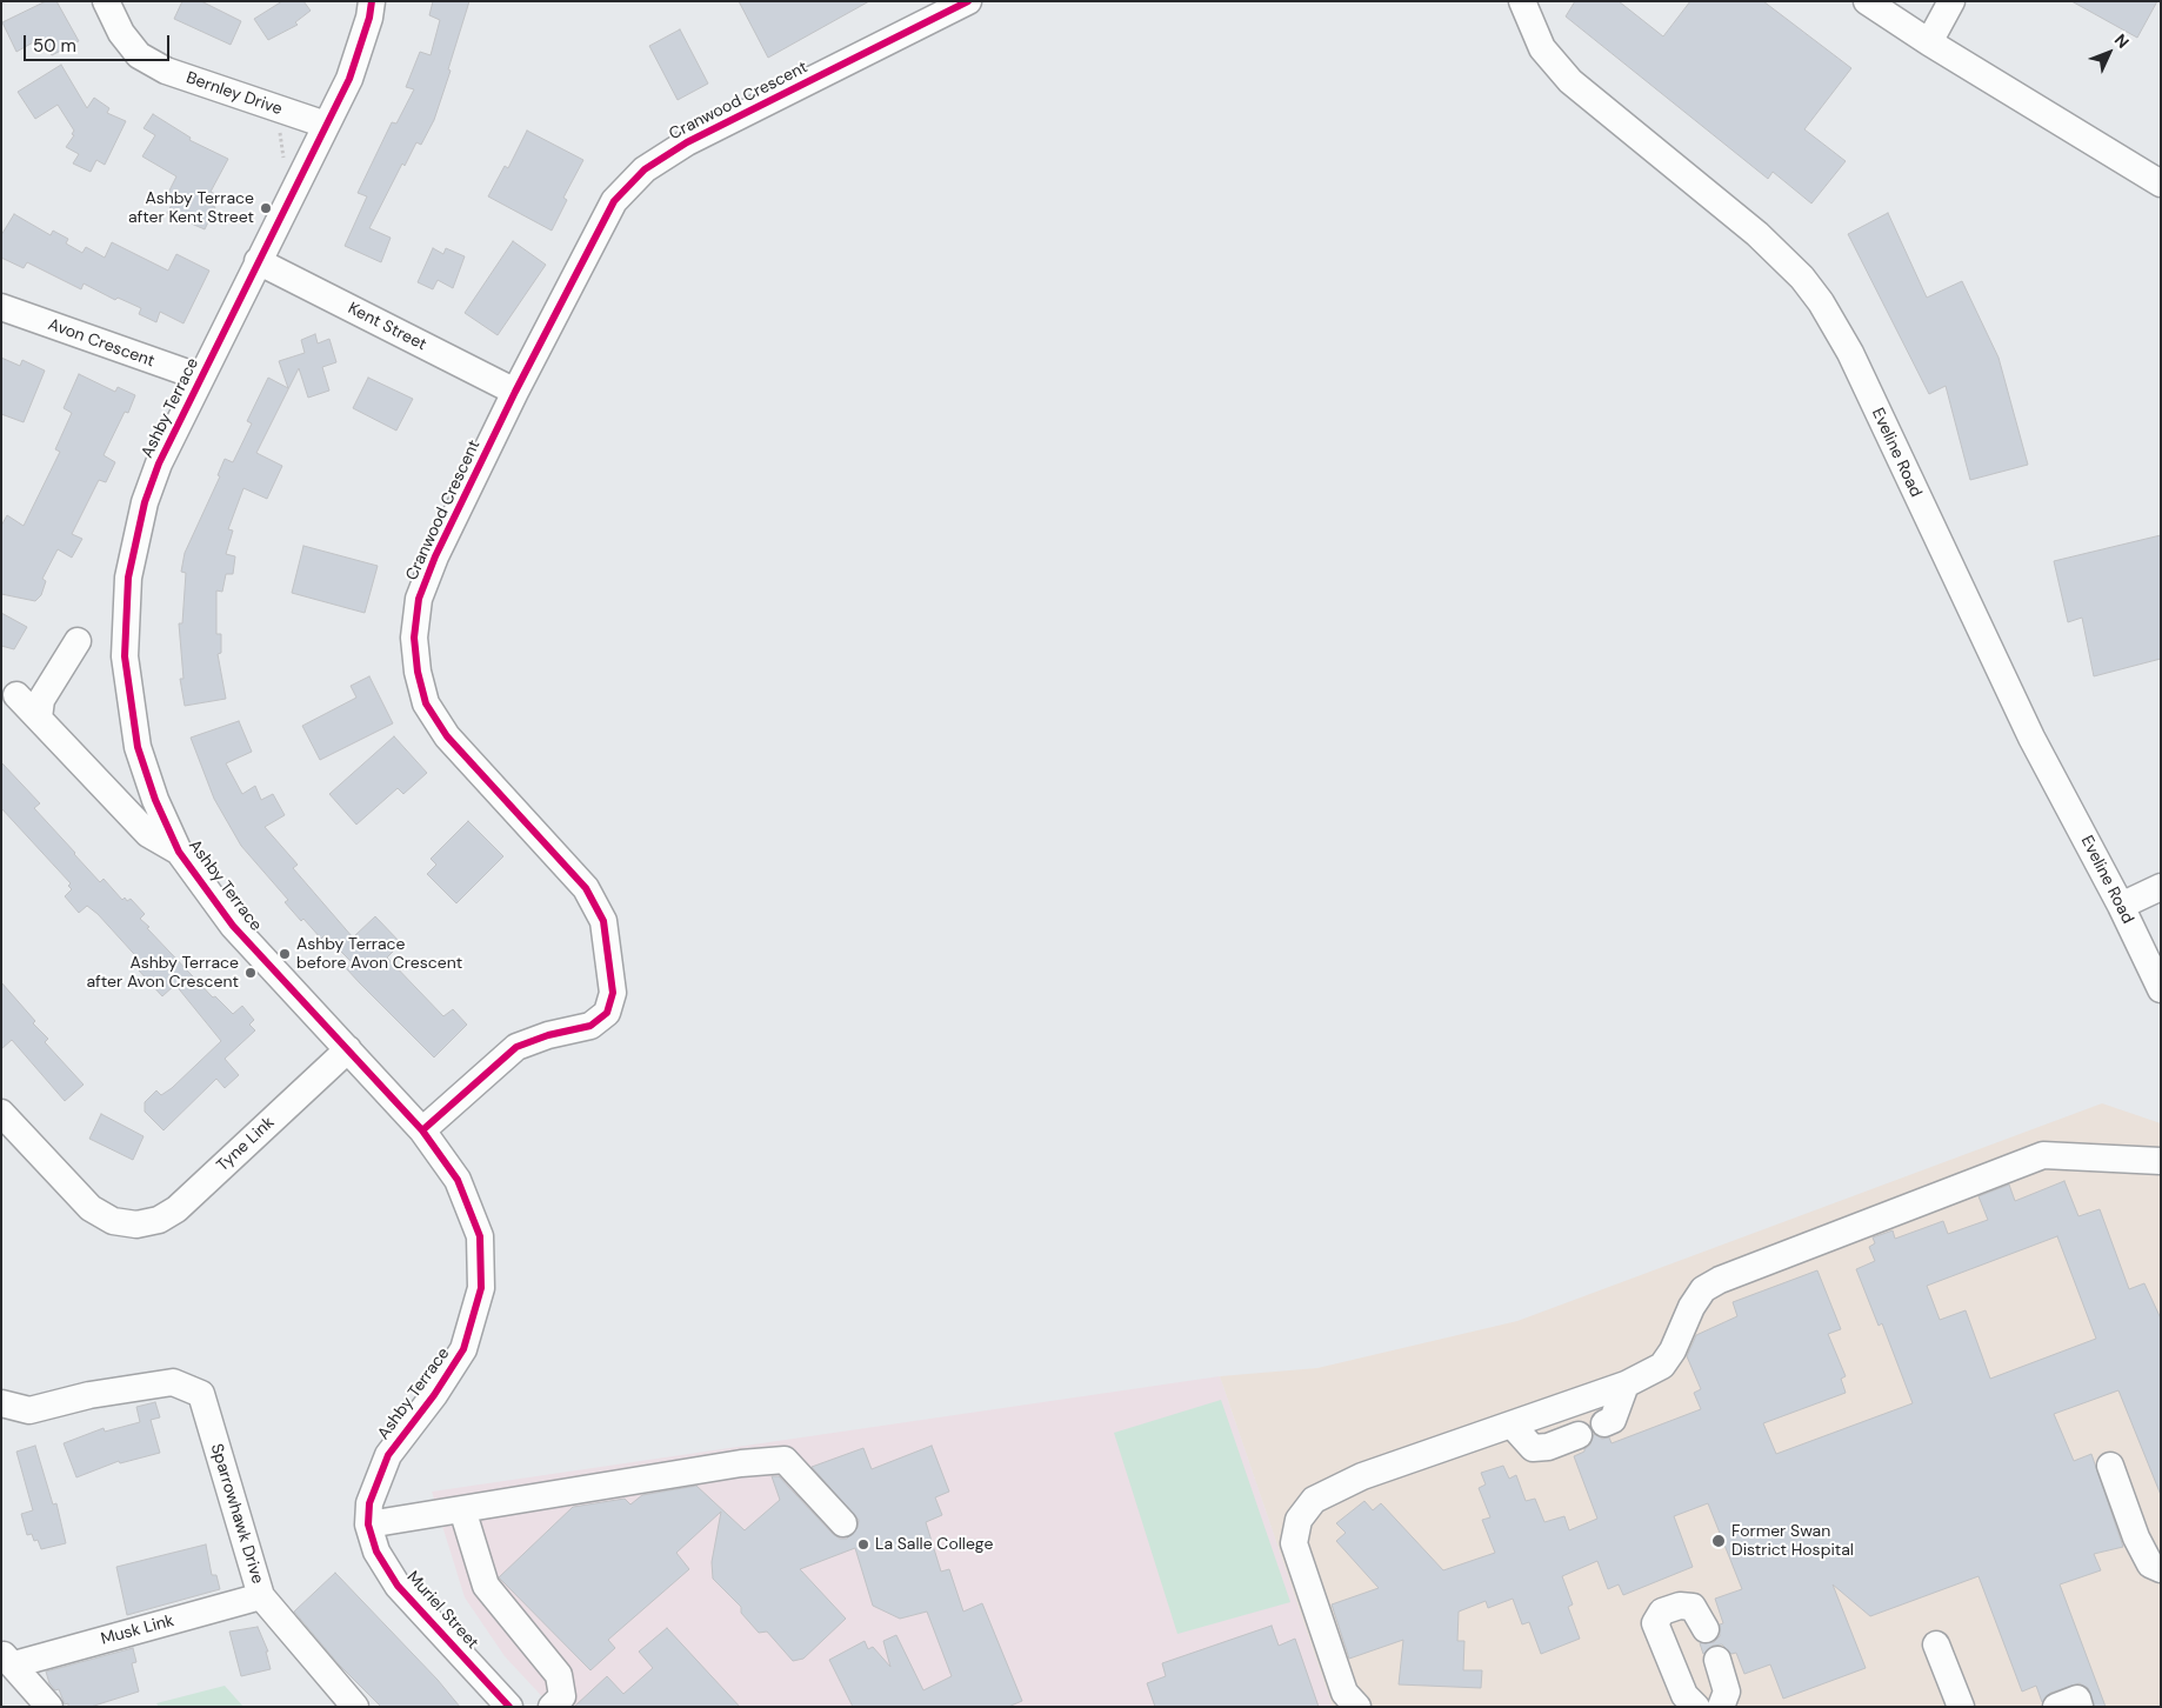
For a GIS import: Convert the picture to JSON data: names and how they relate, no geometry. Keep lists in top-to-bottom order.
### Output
{
  "streets": {
    "street": [
      "Bernley Drive",
      "Cranwood Crescent",
      "Kent Street",
      "Avon Crescent",
      "Ashby Terrace",
      "Eveline Road",
      "Tyne Link",
      "Sparrowhawk Drive",
      "Muriel Street",
      "Musk Link"
    ]
  },
  "crossings": [
    ["Bernley Drive", "Ashby Terrace"],
    ["Cranwood Crescent", "Kent Street"],
    ["Cranwood Crescent", "Ashby Terrace"],
    ["Kent Street", "Ashby Terrace"],
    ["Avon Crescent", "Ashby Terrace"],
    ["Ashby Terrace", "Tyne Link"],
    ["Ashby Terrace", "Muriel Street"],
    ["Sparrowhawk Drive", "Musk Link"]
  ],
  "places": [
    "Ashby Terrace after Kent Street",
    "Ashby Terrace before Avon Crescent",
    "Ashby Terrace after Avon Crescent",
    "Former Swan District Hospital",
    "La Salle College"
  ],
  "scale_bar": "50 m",
  "north": "top right"
}
